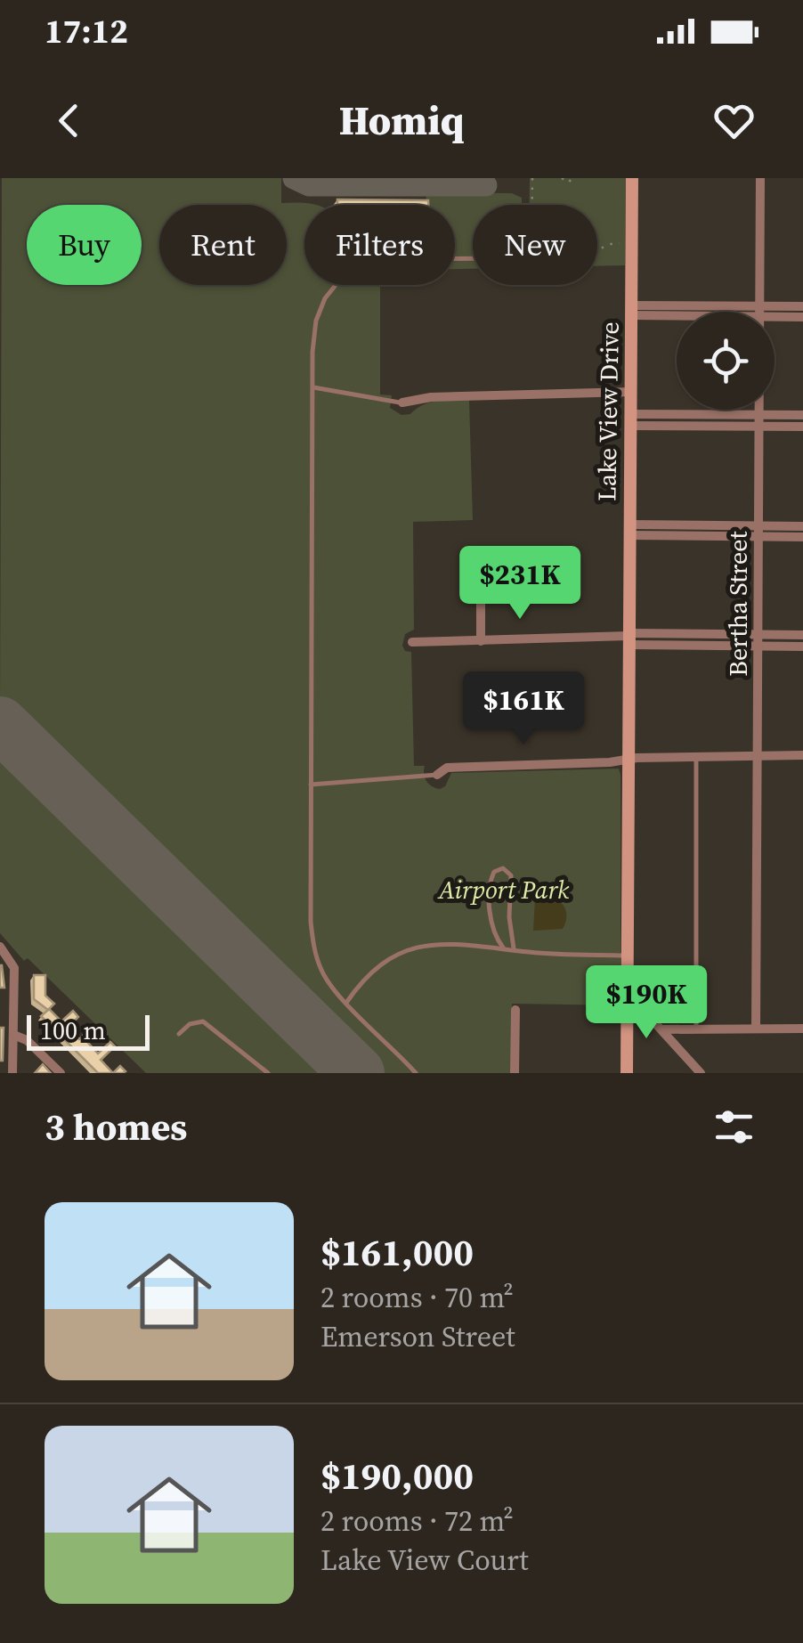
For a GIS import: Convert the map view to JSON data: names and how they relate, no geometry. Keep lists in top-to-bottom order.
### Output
{
  "streets": {
    "street": ["Lake View Drive", "Bertha Street"]
  },
  "parks": ["Airport Park"],
  "scale_bar": "100 m",
  "page": {
    "status": "17:12",
    "header": "Homiq",
    "chip": [
      "Buy",
      "Rent",
      "Filters",
      "New"
    ],
    "price": ["$231K", "$161K", "$190K"],
    "scale": "100 m",
    "heading": "3 homes",
    "list": [
      {
        "name": "$161,000",
        "note": "2 rooms · 70 m² · Emerson Street"
      },
      {
        "name": "$190,000",
        "note": "2 rooms · 72 m² · Lake View Court"
      }
    ]
  }
}
